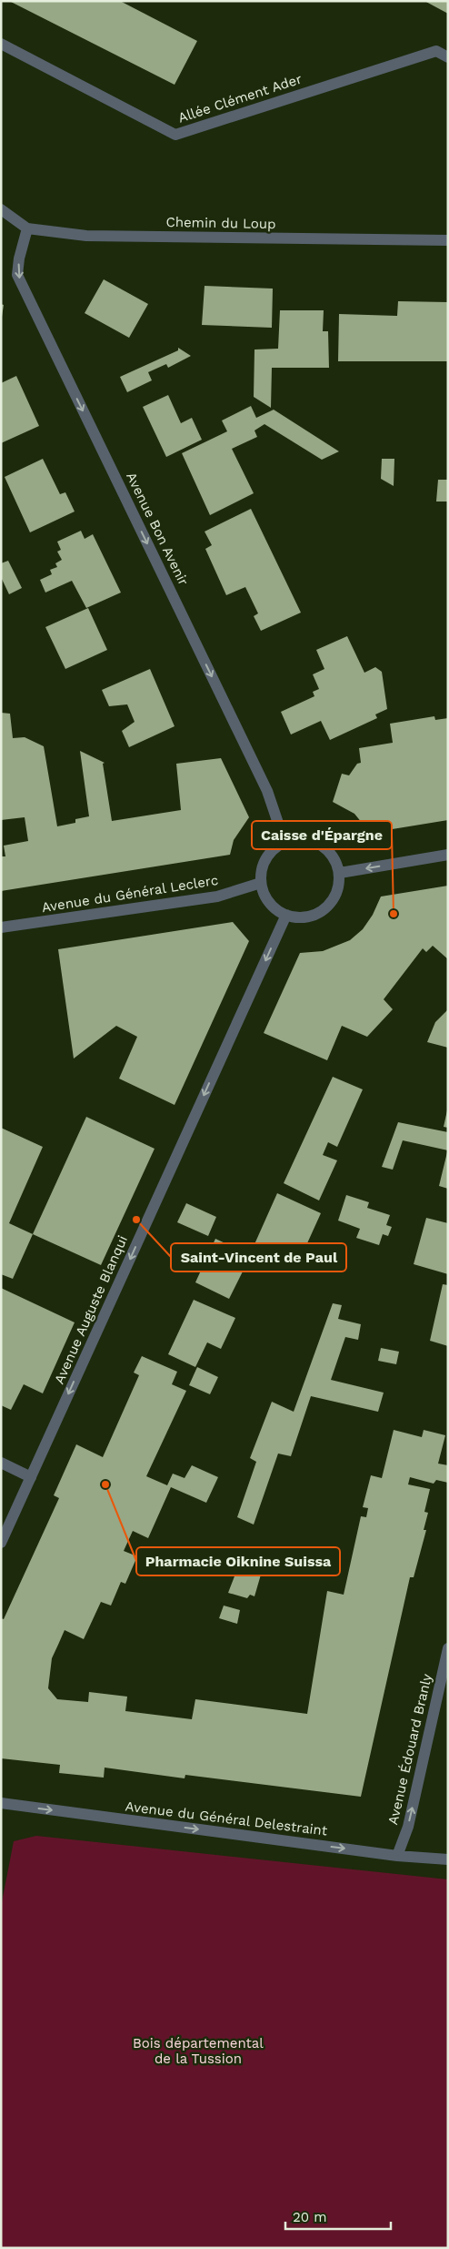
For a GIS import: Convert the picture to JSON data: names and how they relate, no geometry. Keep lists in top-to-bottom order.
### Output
{
  "streets": {
    "street": [
      "Allée Clément Ader",
      "Chemin du Loup",
      "Avenue Bon Avenir",
      "Avenue du Général Leclerc",
      "Avenue Auguste Blanqui",
      "Avenue Édouard Branly",
      "Avenue du Général Delestraint"
    ]
  },
  "crossings": [
    ["Chemin du Loup", "Avenue Bon Avenir"],
    ["Avenue Bon Avenir", "Avenue du Général Leclerc"],
    ["Avenue Bon Avenir", "Avenue Auguste Blanqui"],
    ["Avenue du Général Leclerc", "Avenue Auguste Blanqui"],
    ["Avenue Édouard Branly", "Avenue du Général Delestraint"]
  ],
  "one_way": [
    "Avenue Bon Avenir",
    "Avenue Auguste Blanqui",
    "Avenue Édouard Branly",
    "Avenue du Général Delestraint"
  ],
  "parks": ["Bois départemental de la Tussion"],
  "places": ["Caisse d'Épargne", "Saint-Vincent de Paul", "Pharmacie Oiknine Suissa"],
  "scale_bar": "20 m"
}
